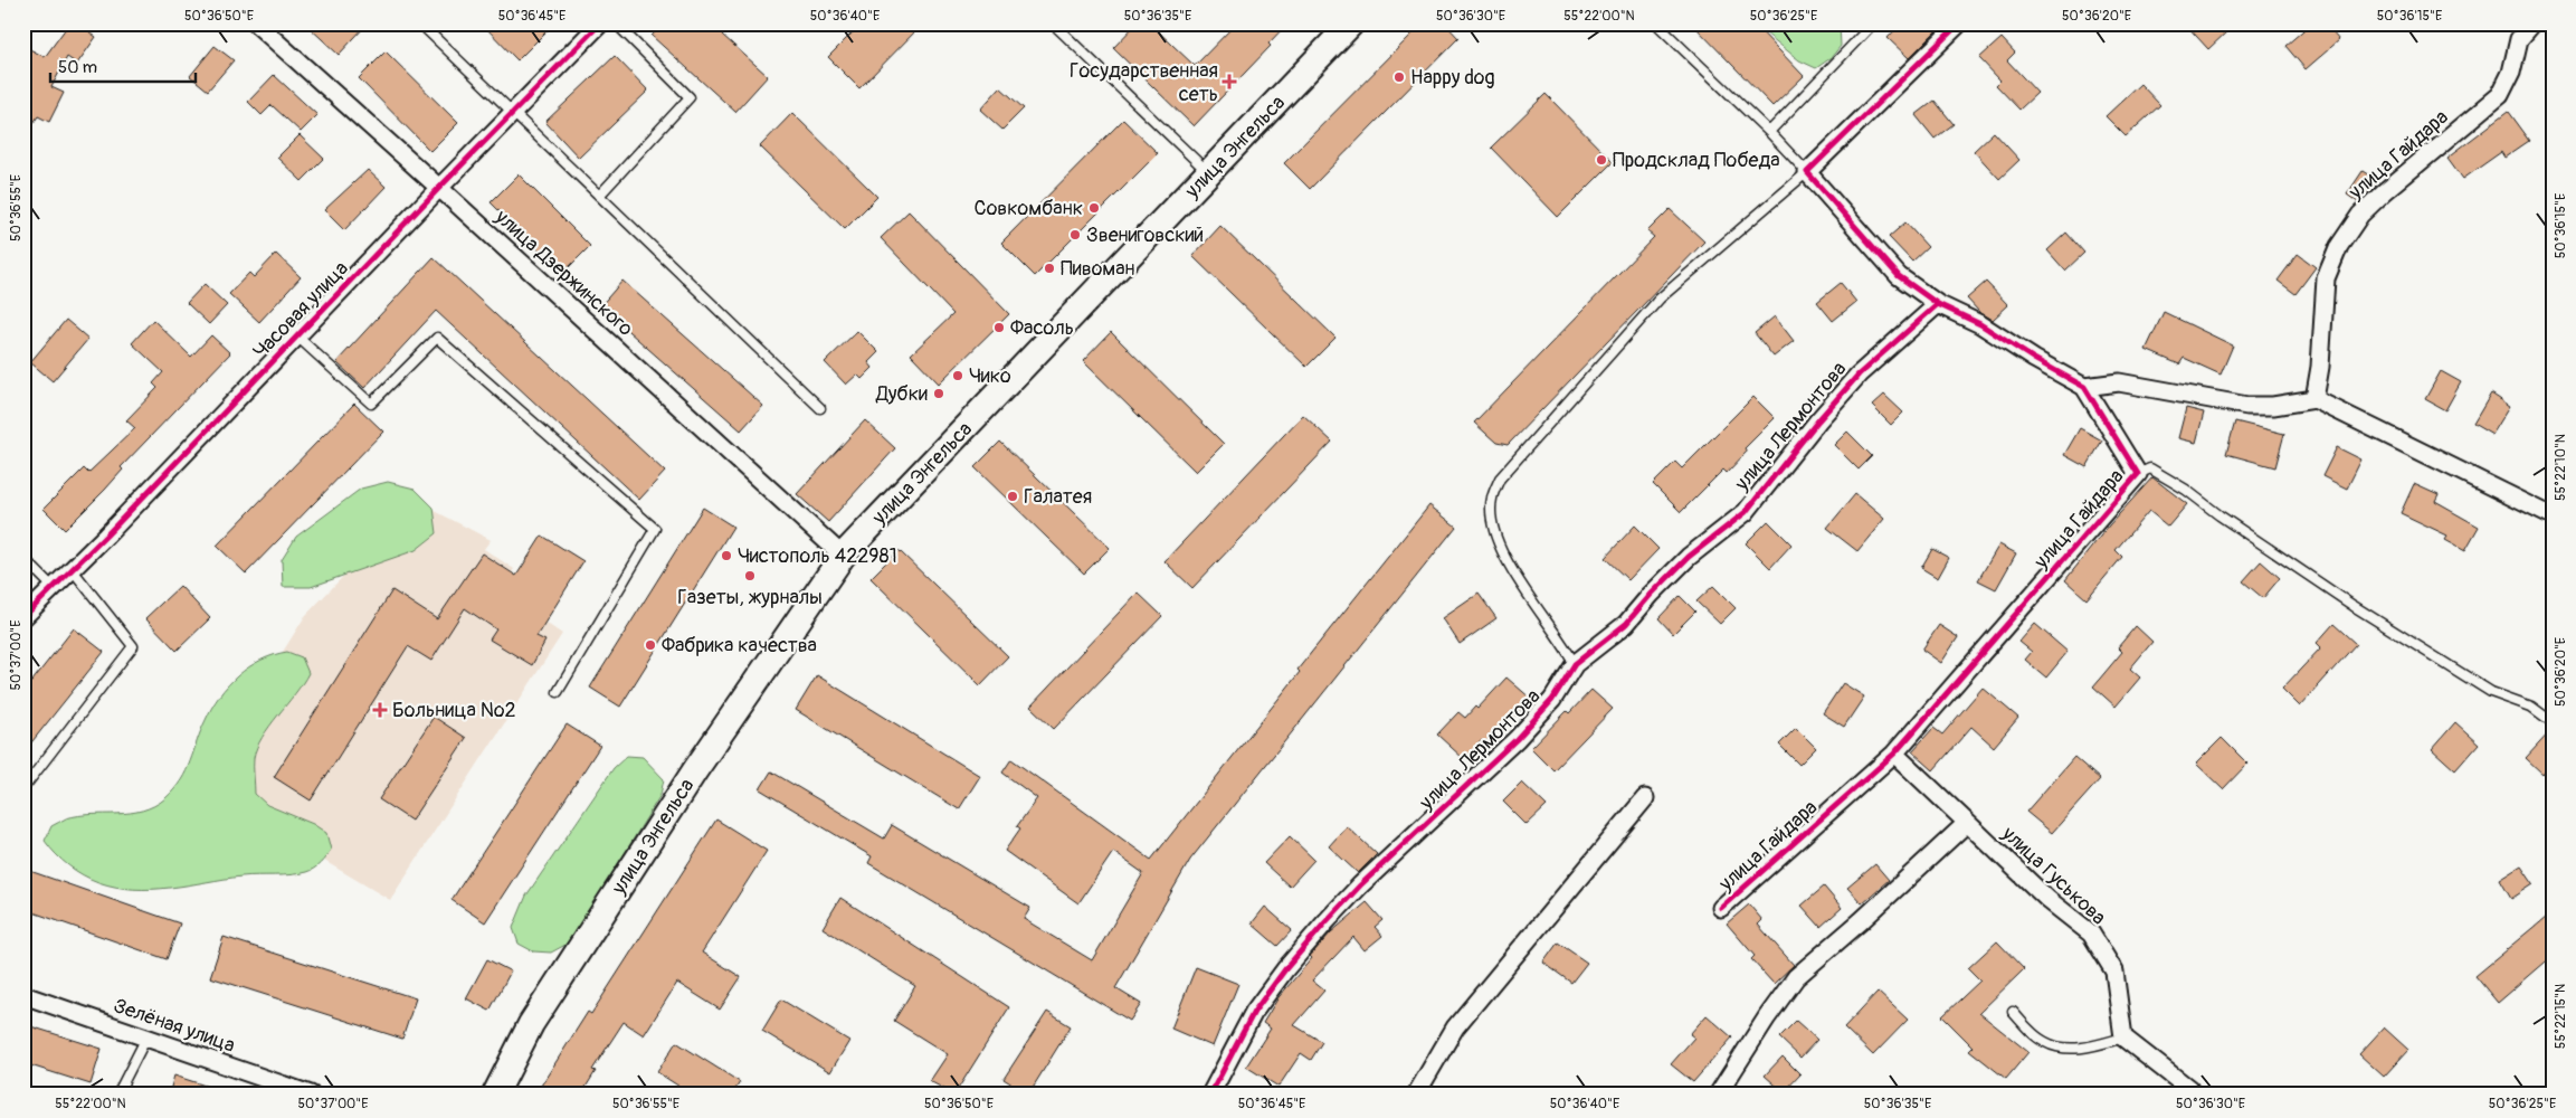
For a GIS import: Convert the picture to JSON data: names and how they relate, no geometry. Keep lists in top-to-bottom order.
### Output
{
  "streets": {
    "main road": ["улица Энгельса"],
    "street": [
      "улица Гайдара",
      "улица Дзержинского",
      "Часовая улица",
      "улица Лермонтова",
      "улица Гуськова",
      "Зелёная улица"
    ]
  },
  "crossings": [
    ["улица Энгельса", "улица Дзержинского"],
    ["улица Гайдара", "улица Лермонтова"],
    ["улица Гайдара", "улица Гуськова"],
    ["улица Дзержинского", "Часовая улица"]
  ],
  "places": {
    "other": [
      "Happy dog",
      "Продсклад Победа",
      "Совкомбанк",
      "Звениговский",
      "Пивоман",
      "Фасоль",
      "Чико",
      "Дубки",
      "Галатея",
      "Чистополь 422981",
      "Газеты, журналы",
      "Фабрика качества"
    ],
    "health": ["Государственная сеть", "Больница №2"]
  },
  "scale_bar": "50 m",
  "coordinates": [
    "50°36'50\"E",
    "50°36'45\"E",
    "50°36'40\"E",
    "50°36'35\"E",
    "50°36'30\"E",
    "55°22'00\"N",
    "50°36'25\"E",
    "50°36'20\"E",
    "50°36'15\"E",
    "50°36'55\"E",
    "55°22'10\"N",
    "50°37'00\"E",
    "55°22'15\"N"
  ]
}
